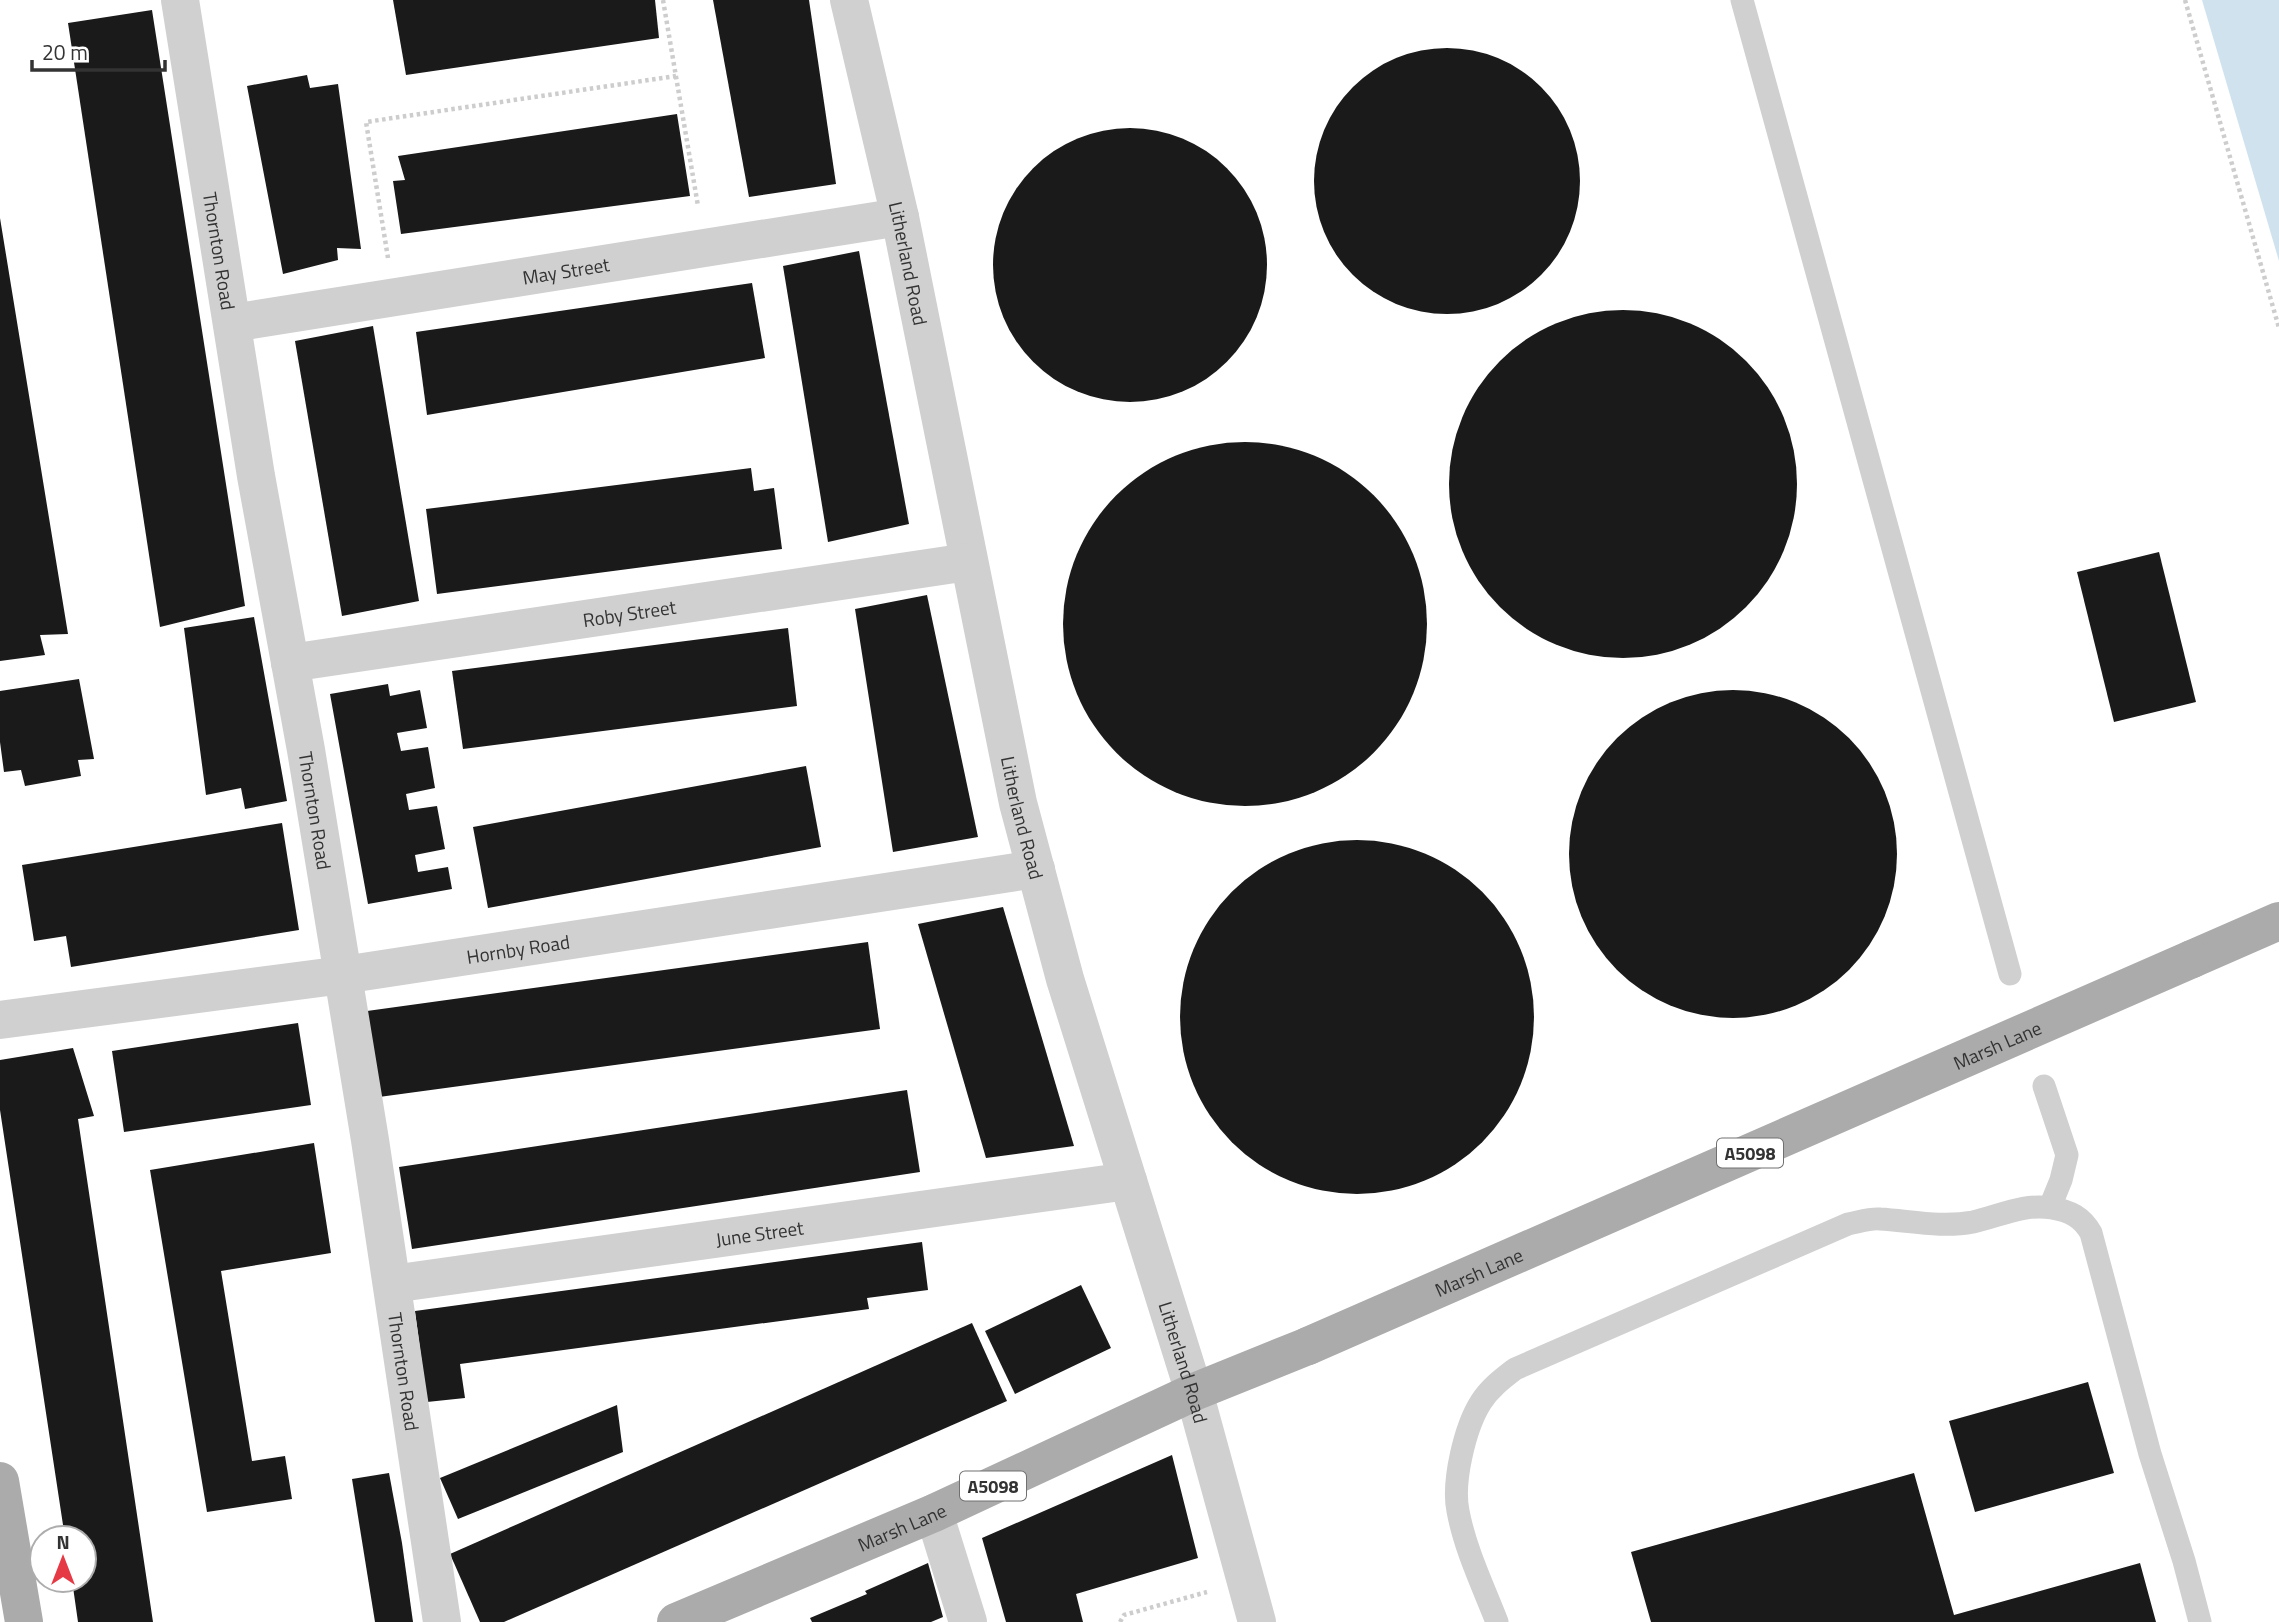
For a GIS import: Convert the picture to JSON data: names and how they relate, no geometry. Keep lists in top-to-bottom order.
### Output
{
  "streets": {
    "main road": ["Marsh Lane", "A5098"],
    "street": [
      "Thornton Road",
      "Litherland Road",
      "May Street",
      "Roby Street",
      "Hornby Road",
      "June Street"
    ]
  },
  "crossings": [
    ["Thornton Road", "May Street"],
    ["Thornton Road", "Roby Street"],
    ["Thornton Road", "Hornby Road"],
    ["Thornton Road", "June Street"],
    ["Litherland Road", "May Street"],
    ["Litherland Road", "Roby Street"],
    ["Litherland Road", "Hornby Road"],
    ["Litherland Road", "Marsh Lane"],
    ["Litherland Road", "June Street"]
  ],
  "scale_bar": "20 m",
  "north": "top"
}
